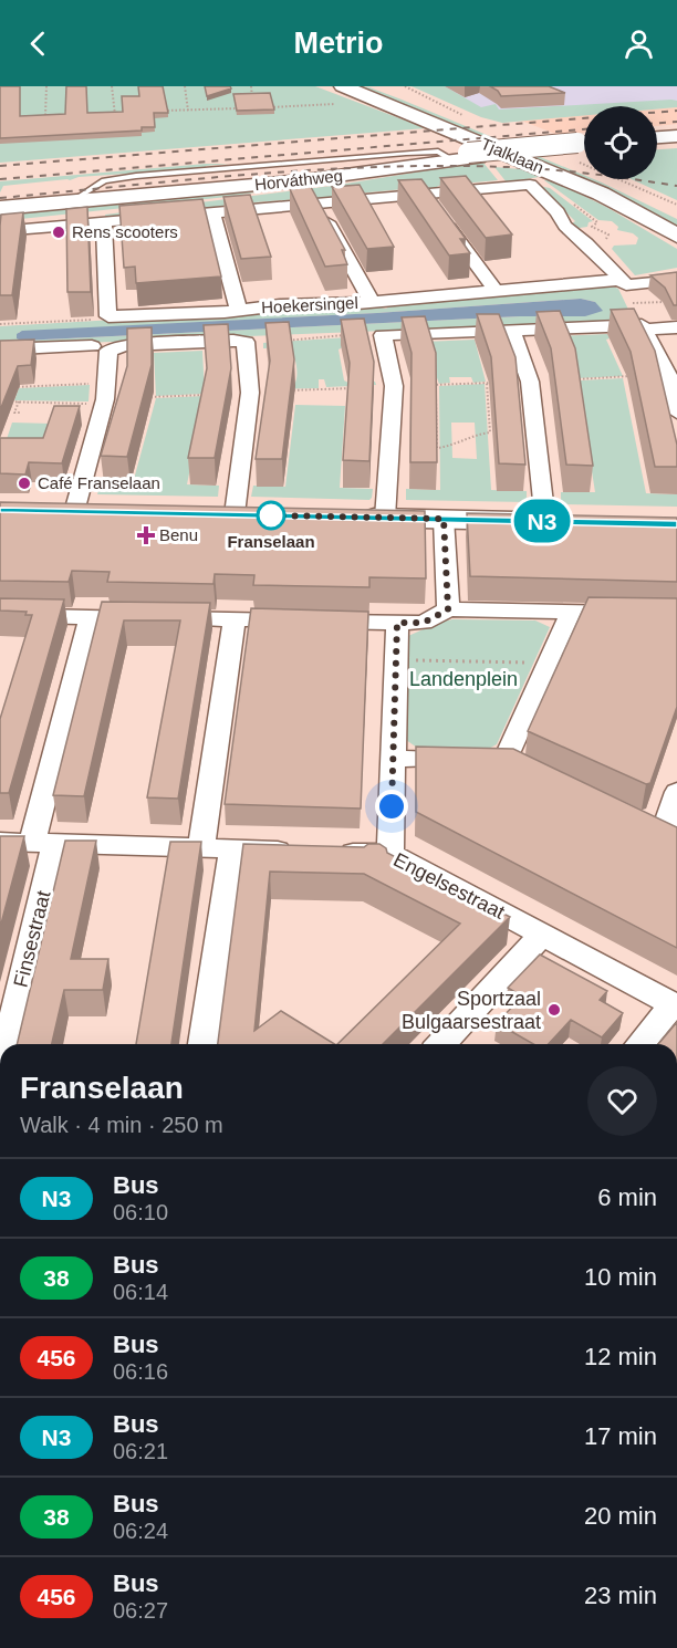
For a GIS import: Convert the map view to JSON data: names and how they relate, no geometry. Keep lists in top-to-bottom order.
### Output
{
  "streets": {
    "main road": ["Tjalklaan", "Horváthweg"],
    "street": ["Hoekersingel", "Engelsestraat", "Finsestraat"]
  },
  "crossings": [
    ["Engelsestraat", "Finsestraat"]
  ],
  "parks": ["Landenplein"],
  "places": {
    "other": [
      "Rens scooters",
      "Café Franselaan",
      "Franselaan",
      "Sportzaal Bulgaarsestraat"
    ],
    "health": ["Benu"]
  },
  "lines": ["bus line N3"],
  "page": {
    "header": "Metrio",
    "on_map": "N3",
    "heading": ["Franselaan", "Walk · 4 min · 250 m"],
    "list": [
      {
        "mark": "N3",
        "name": "Bus",
        "note": "06:10",
        "value": "6 min"
      },
      {
        "mark": "38",
        "name": "Bus",
        "note": "06:14",
        "value": "10 min"
      },
      {
        "mark": "456",
        "name": "Bus",
        "note": "06:16",
        "value": "12 min"
      },
      {
        "mark": "N3",
        "name": "Bus",
        "note": "06:21",
        "value": "17 min"
      },
      {
        "mark": "38",
        "name": "Bus",
        "note": "06:24",
        "value": "20 min"
      },
      {
        "mark": "456",
        "name": "Bus",
        "note": "06:27",
        "value": "23 min"
      }
    ]
  }
}
